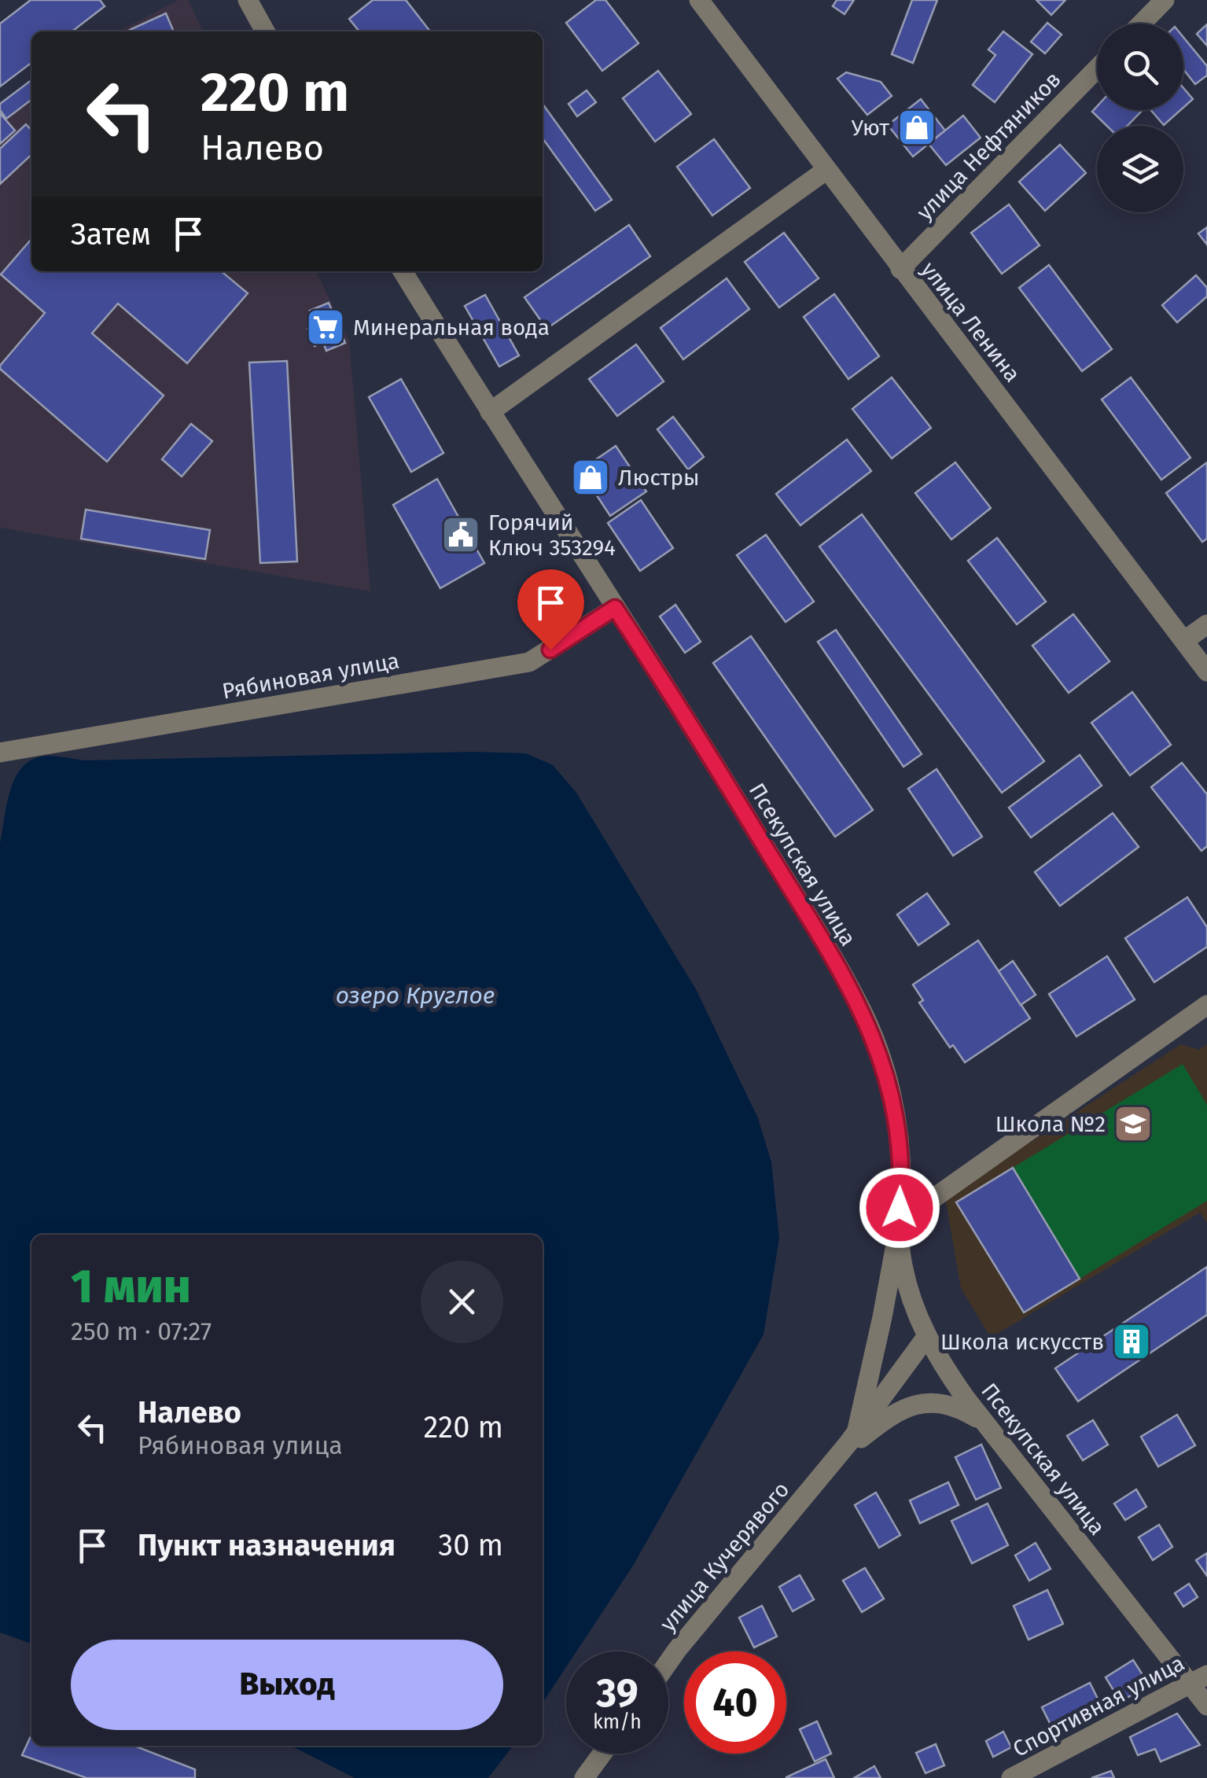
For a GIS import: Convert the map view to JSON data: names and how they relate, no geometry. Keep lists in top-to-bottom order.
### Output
{
  "streets": {
    "street": [
      "улица Нефтяников",
      "улица Ленина",
      "Рябиновая улица",
      "Псекупская улица",
      "улица Кучерявого",
      "Спортивная улица"
    ]
  },
  "crossings": [
    ["улица Нефтяников", "улица Ленина"],
    ["Рябиновая улица", "Псекупская улица"],
    ["Псекупская улица", "улица Кучерявого"],
    ["Псекупская улица", "Спортивная улица"]
  ],
  "water": ["озеро Круглое"],
  "places": {
    "shop": ["Уют", "Люстры"],
    "supermarket": ["Минеральная вода"],
    "public building": ["Горячий Ключ 353294"],
    "school or university": ["Школа №2"],
    "building": ["Школа искусств"]
  },
  "page": {
    "turn": ["220 m", "Налево"],
    "then": "Затем",
    "heading": ["1 мин", "250 m · 07:27"],
    "list": [
      {
        "name": "Налево",
        "note": "Рябиновая улица",
        "value": "220 m"
      },
      {
        "name": "Пункт назначения",
        "value": "30 m"
      }
    ],
    "buttons": "Выход",
    "speed": "39 km/h",
    "limit": "40"
  }
}
